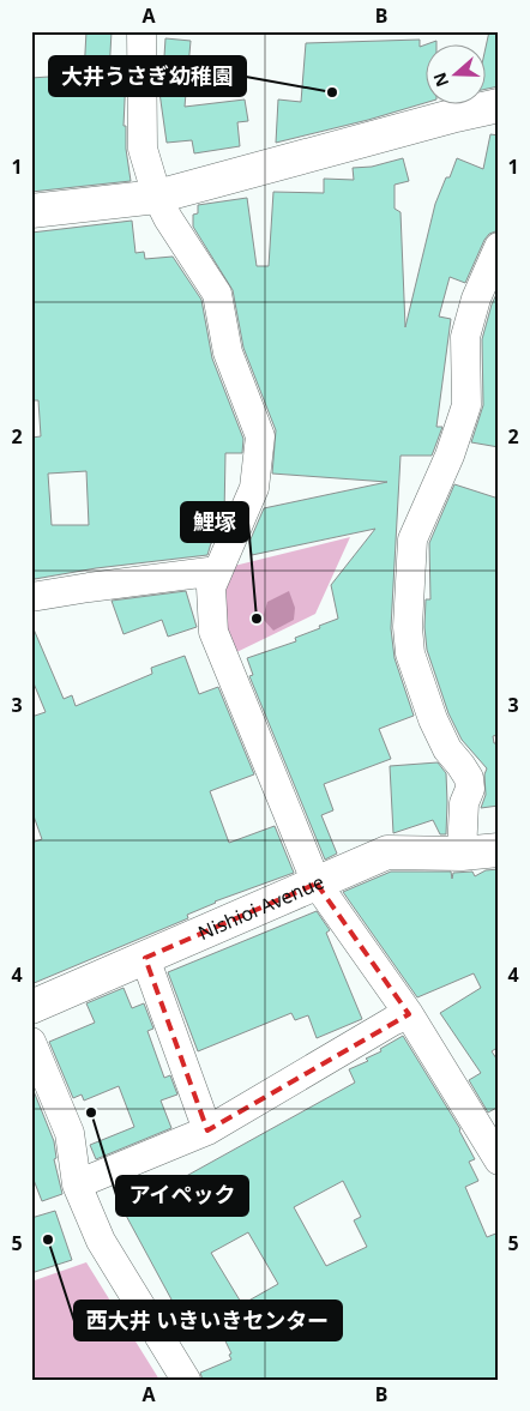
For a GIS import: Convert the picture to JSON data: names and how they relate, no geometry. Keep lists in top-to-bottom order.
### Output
{
  "streets": {
    "street": ["Nishioi Avenue"]
  },
  "places": [
    "大井うさぎ幼稚園",
    "鯉塚",
    "アイペック",
    "西大井 いきいきセンター"
  ],
  "north": "left",
  "grid": {
    "columns": ["A", "B"],
    "rows": [
      "1",
      "2",
      "3",
      "4",
      "5"
    ]
  }
}
